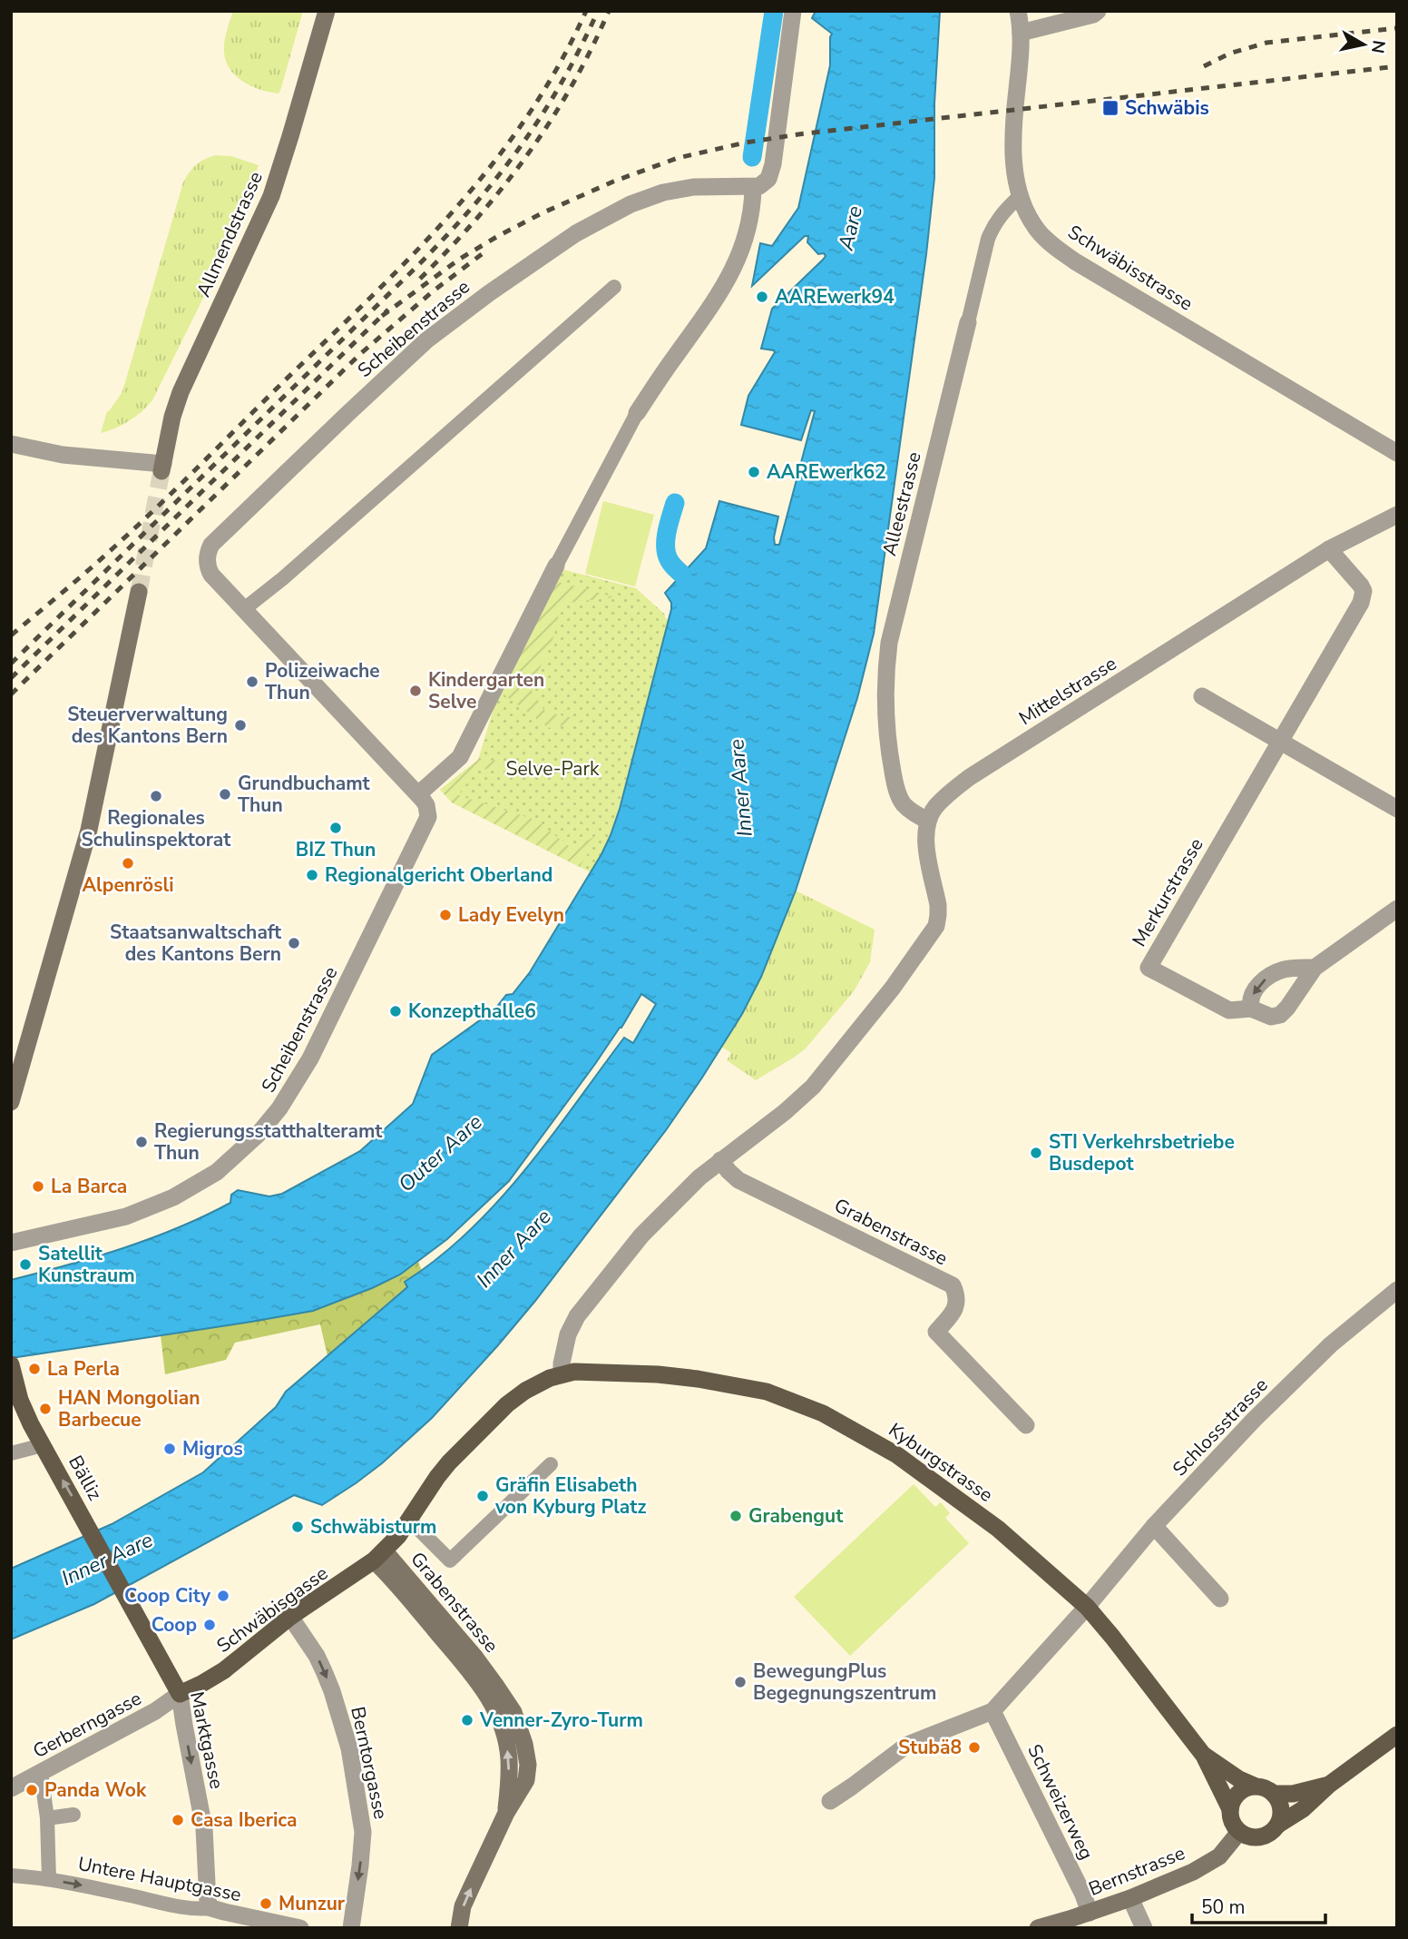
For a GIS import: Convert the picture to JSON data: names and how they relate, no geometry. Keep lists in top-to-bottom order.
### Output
{
  "streets": {
    "main road": [
      "Allmendstrasse",
      "Grabenstrasse",
      "Kyburgstrasse",
      "Bälliz",
      "Schwäbisgasse",
      "Marktgasse",
      "Bernstrasse"
    ],
    "street": [
      "Schwäbisstrasse",
      "Scheibenstrasse",
      "Alleestrasse",
      "Mittelstrasse",
      "Merkurstrasse",
      "Schlossstrasse",
      "Gerberngasse",
      "Berntorgasse",
      "Schweizerweg",
      "Untere Hauptgasse"
    ]
  },
  "crossings": [
    ["Schwäbisstrasse", "Alleestrasse"],
    ["Alleestrasse", "Mittelstrasse"],
    ["Mittelstrasse", "Merkurstrasse"],
    ["Grabenstrasse", "Kyburgstrasse"],
    ["Grabenstrasse", "Schwäbisgasse"],
    ["Schlossstrasse", "Kyburgstrasse"],
    ["Kyburgstrasse", "Bernstrasse"],
    ["Bälliz", "Marktgasse"],
    ["Schwäbisgasse", "Gerberngasse"],
    ["Schwäbisgasse", "Marktgasse"],
    ["Schwäbisgasse", "Berntorgasse"],
    ["Gerberngasse", "Marktgasse"],
    ["Marktgasse", "Untere Hauptgasse"],
    ["Schweizerweg", "Bernstrasse"]
  ],
  "one_way": [
    "Bälliz",
    "Marktgasse",
    "Berntorgasse",
    "Untere Hauptgasse"
  ],
  "water": ["Aare", "Inner Aare", "Outer Aare"],
  "parks": ["Selve-Park"],
  "places": {
    "transit": ["Schwäbis"],
    "other": [
      "AAREwerk94",
      "AAREwerk62",
      "Polizeiwache Thun",
      "Kindergarten Selve",
      "Steuerverwaltung des Kantons Bern",
      "Grundbuchamt Thun",
      "Regionales Schulinspektorat",
      "BIZ Thun",
      "Alpenrösli",
      "Regionalgericht Oberland",
      "Lady Evelyn",
      "Staatsanwaltschaft des Kantons Bern",
      "Konzepthalle6",
      "Regierungsstatthalteramt Thun",
      "STI Verkehrsbetriebe Busdepot",
      "La Barca",
      "Satellit Kunstraum",
      "La Perla",
      "HAN Mongolian Barbecue",
      "Migros",
      "Gräfin Elisabeth von Kyburg Platz",
      "Grabengut",
      "Schwäbisturm",
      "Coop City",
      "Coop",
      "BewegungPlus Begegnungszentrum",
      "Venner-Zyro-Turm",
      "Stubä8",
      "Panda Wok",
      "Casa Iberica",
      "Munzur"
    ]
  },
  "scale_bar": "50 m",
  "north": "right"
}
